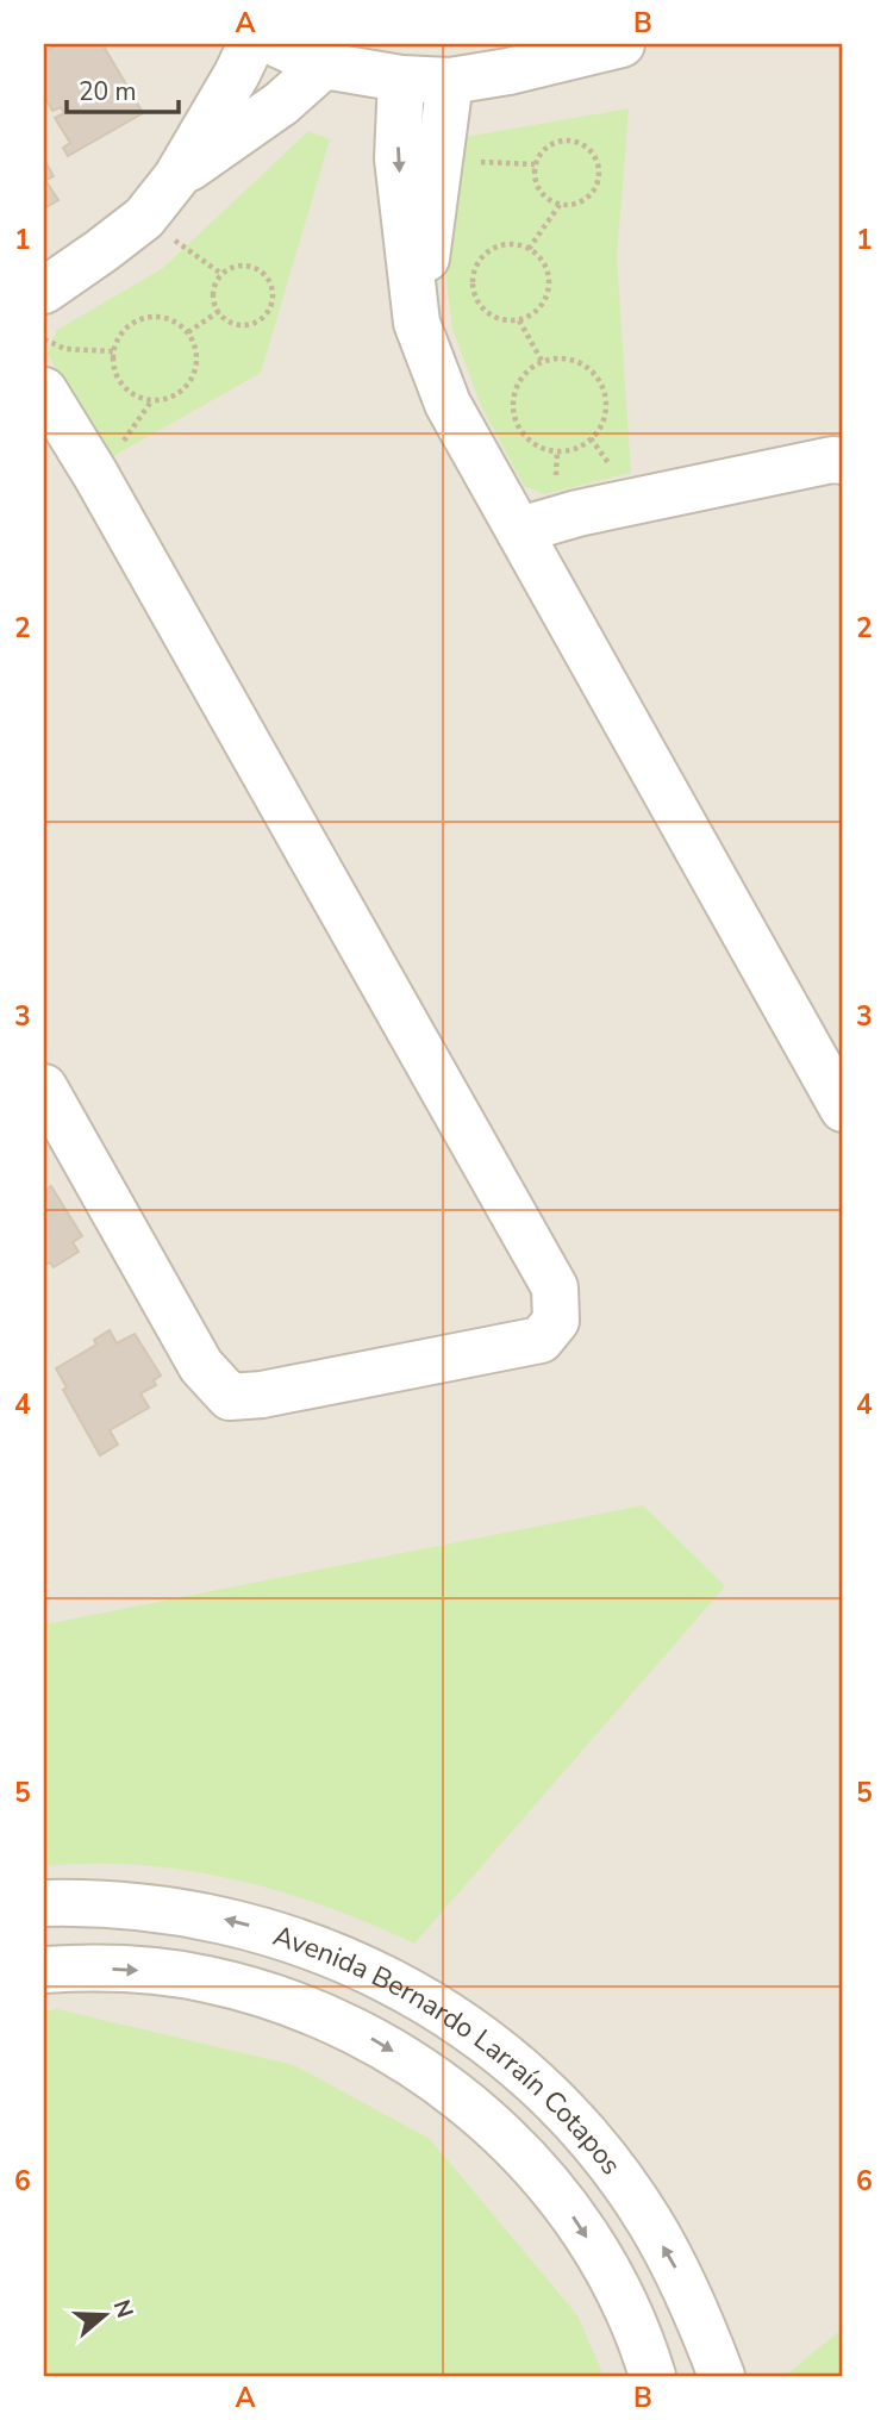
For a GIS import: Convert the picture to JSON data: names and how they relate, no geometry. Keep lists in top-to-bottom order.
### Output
{
  "streets": {
    "street": ["Avenida Bernardo Larraín Cotapos"]
  },
  "scale_bar": "20 m",
  "north": "right",
  "grid": {
    "columns": ["A", "B"],
    "rows": [
      "1",
      "2",
      "3",
      "4",
      "5",
      "6"
    ]
  }
}
